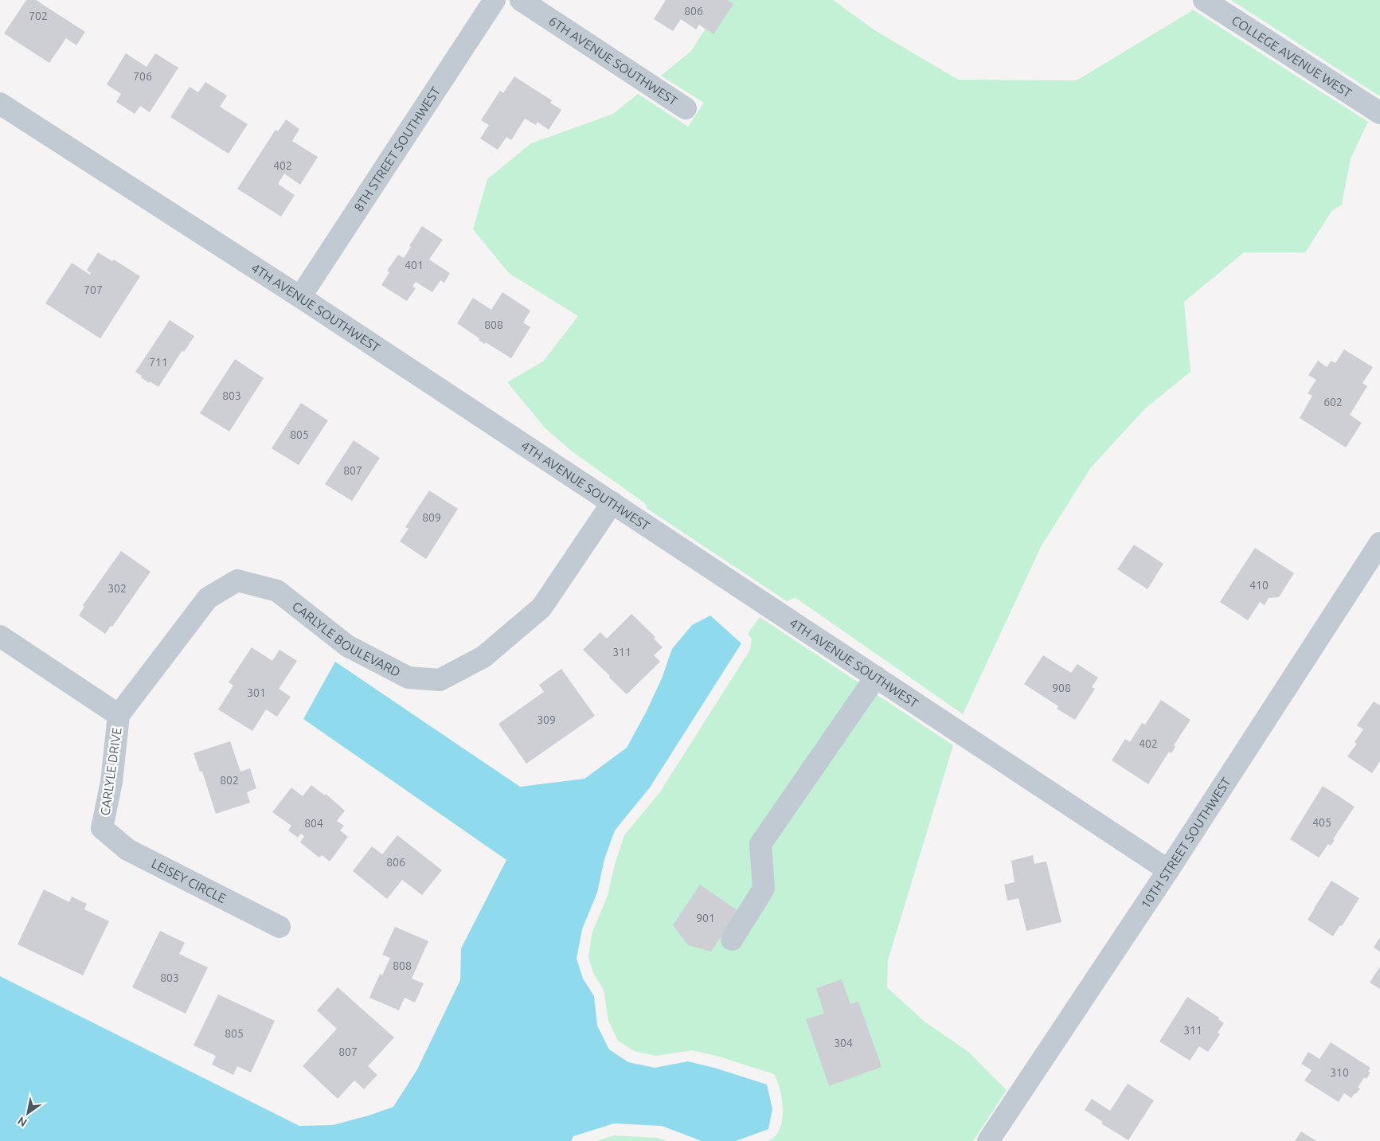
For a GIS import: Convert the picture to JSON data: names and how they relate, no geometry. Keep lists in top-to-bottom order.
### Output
{
  "streets": {
    "street": [
      "COLLEGE AVENUE WEST",
      "6TH AVENUE SOUTHWEST",
      "8TH STREET SOUTHWEST",
      "4TH AVENUE SOUTHWEST",
      "CARLYLE BOULEVARD",
      "CARLYLE DRIVE",
      "10TH STREET SOUTHWEST",
      "LEISEY CIRCLE"
    ]
  },
  "crossings": [
    ["8TH STREET SOUTHWEST", "4TH AVENUE SOUTHWEST"],
    ["4TH AVENUE SOUTHWEST", "CARLYLE BOULEVARD"],
    ["4TH AVENUE SOUTHWEST", "10TH STREET SOUTHWEST"],
    ["CARLYLE BOULEVARD", "CARLYLE DRIVE"],
    ["CARLYLE DRIVE", "LEISEY CIRCLE"]
  ],
  "house_numbers": [
    "806",
    "702",
    "706",
    "402",
    "401",
    "707",
    "808",
    "711",
    "803",
    "602",
    "805",
    "807",
    "809",
    "410",
    "302",
    "311",
    "908",
    "301",
    "309",
    "402",
    "802",
    "405",
    "804",
    "806",
    "901",
    "808",
    "803",
    "311",
    "805",
    "304",
    "807",
    "310"
  ],
  "north": "bottom left"
}
